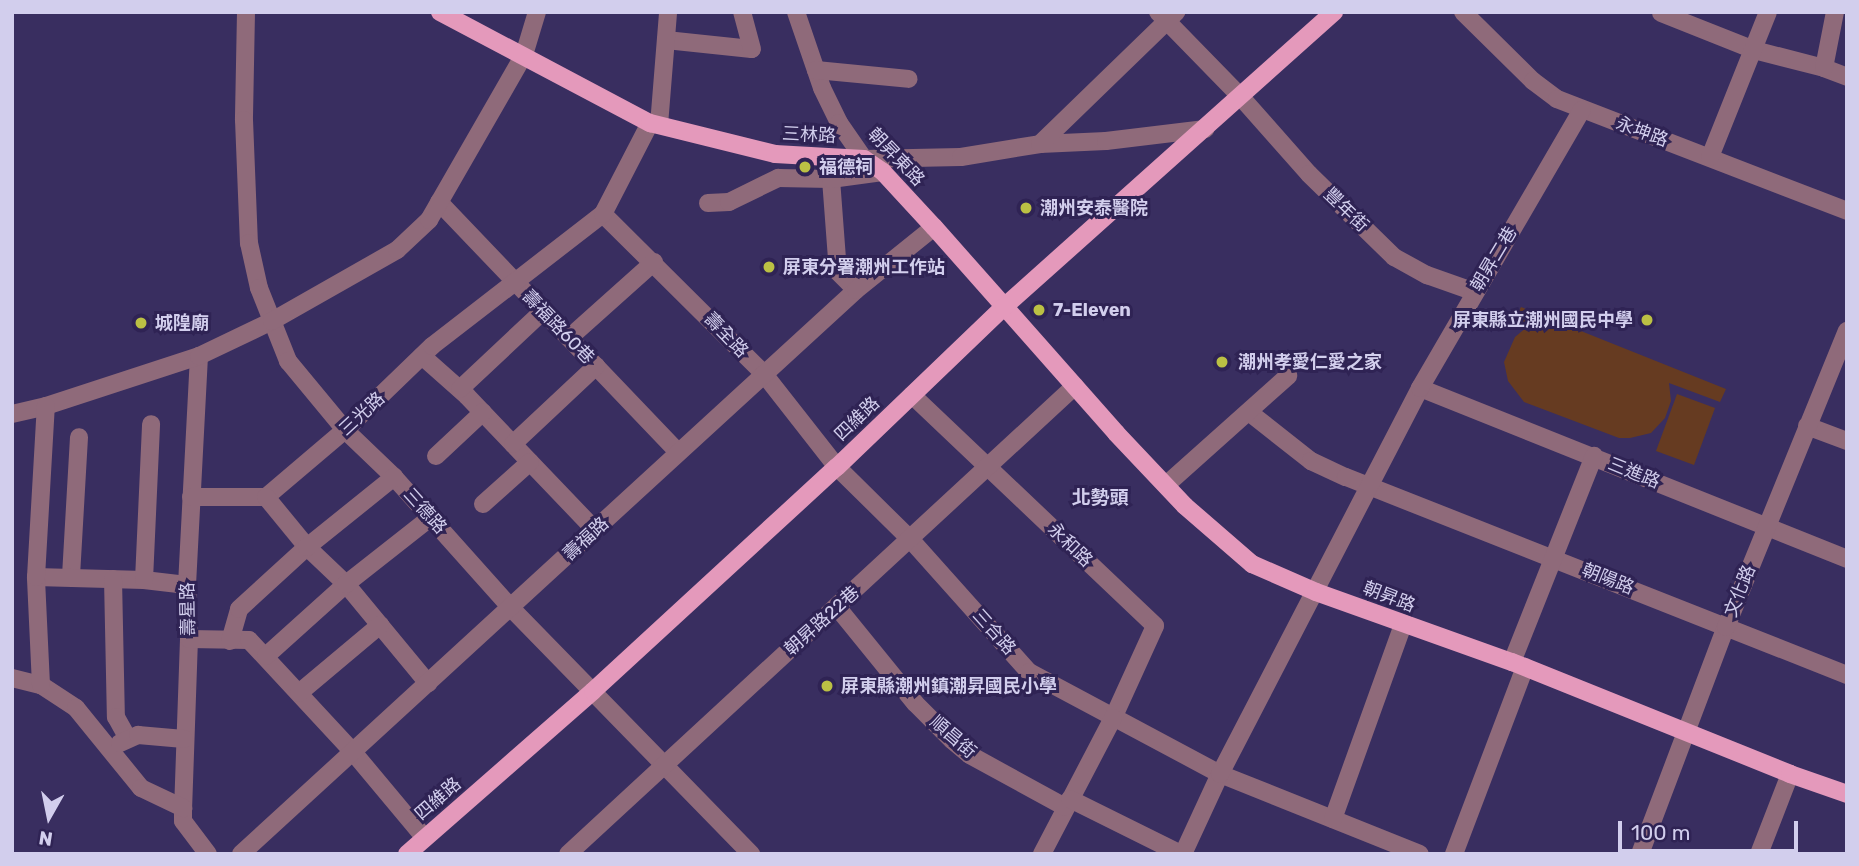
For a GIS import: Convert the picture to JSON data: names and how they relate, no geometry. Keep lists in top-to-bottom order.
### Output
{
  "streets": {
    "main road": [
      "三林路",
      "朝昇東路",
      "四維路",
      "朝昇路"
    ],
    "street": [
      "永坤路",
      "豐年街",
      "朝昇二巷",
      "壽福路60巷",
      "壽全路",
      "三光路",
      "三進路",
      "三德路",
      "壽福路",
      "永和路",
      "朝陽路",
      "文化路",
      "壽星路",
      "朝昇路22巷",
      "三合路",
      "順昌街"
    ]
  },
  "crossings": [
    ["永坤路", "朝昇二巷"],
    ["三林路", "朝昇東路"],
    ["三林路", "四維路"],
    ["朝昇東路", "四維路"],
    ["朝昇東路", "壽福路"],
    ["朝昇東路", "朝昇路"],
    ["豐年街", "朝昇二巷"],
    ["豐年街", "四維路"],
    ["朝昇二巷", "三進路"],
    ["朝昇二巷", "朝陽路"],
    ["朝昇二巷", "朝昇路"],
    ["朝昇二巷", "三合路"],
    ["朝昇二巷", "順昌街"],
    ["壽福路60巷", "三光路"],
    ["壽福路60巷", "壽福路"],
    ["壽全路", "四維路"],
    ["壽全路", "壽福路"],
    ["壽全路", "三合路"],
    ["三光路", "三德路"],
    ["四維路", "三德路"],
    ["四維路", "永和路"],
    ["四維路", "朝昇路"],
    ["四維路", "三合路"],
    ["三進路", "文化路"],
    ["三德路", "壽福路"],
    ["三德路", "朝昇路22巷"],
    ["永和路", "朝昇路22巷"],
    ["永和路", "三合路"],
    ["朝陽路", "文化路"],
    ["文化路", "朝昇路"],
    ["朝昇路", "朝昇路22巷"],
    ["朝昇路22巷", "三合路"],
    ["朝昇路22巷", "順昌街"]
  ],
  "districts": ["北勢頭"],
  "places": [
    "福德祠",
    "潮州安泰醫院",
    "屏東分署潮州工作站",
    "7-Eleven",
    "屏東縣立潮州國民中學",
    "城隍廟",
    "潮州孝愛仁愛之家",
    "屏東縣潮州鎮潮昇國民小學"
  ],
  "scale_bar": "100 m",
  "north": "bottom"
}
